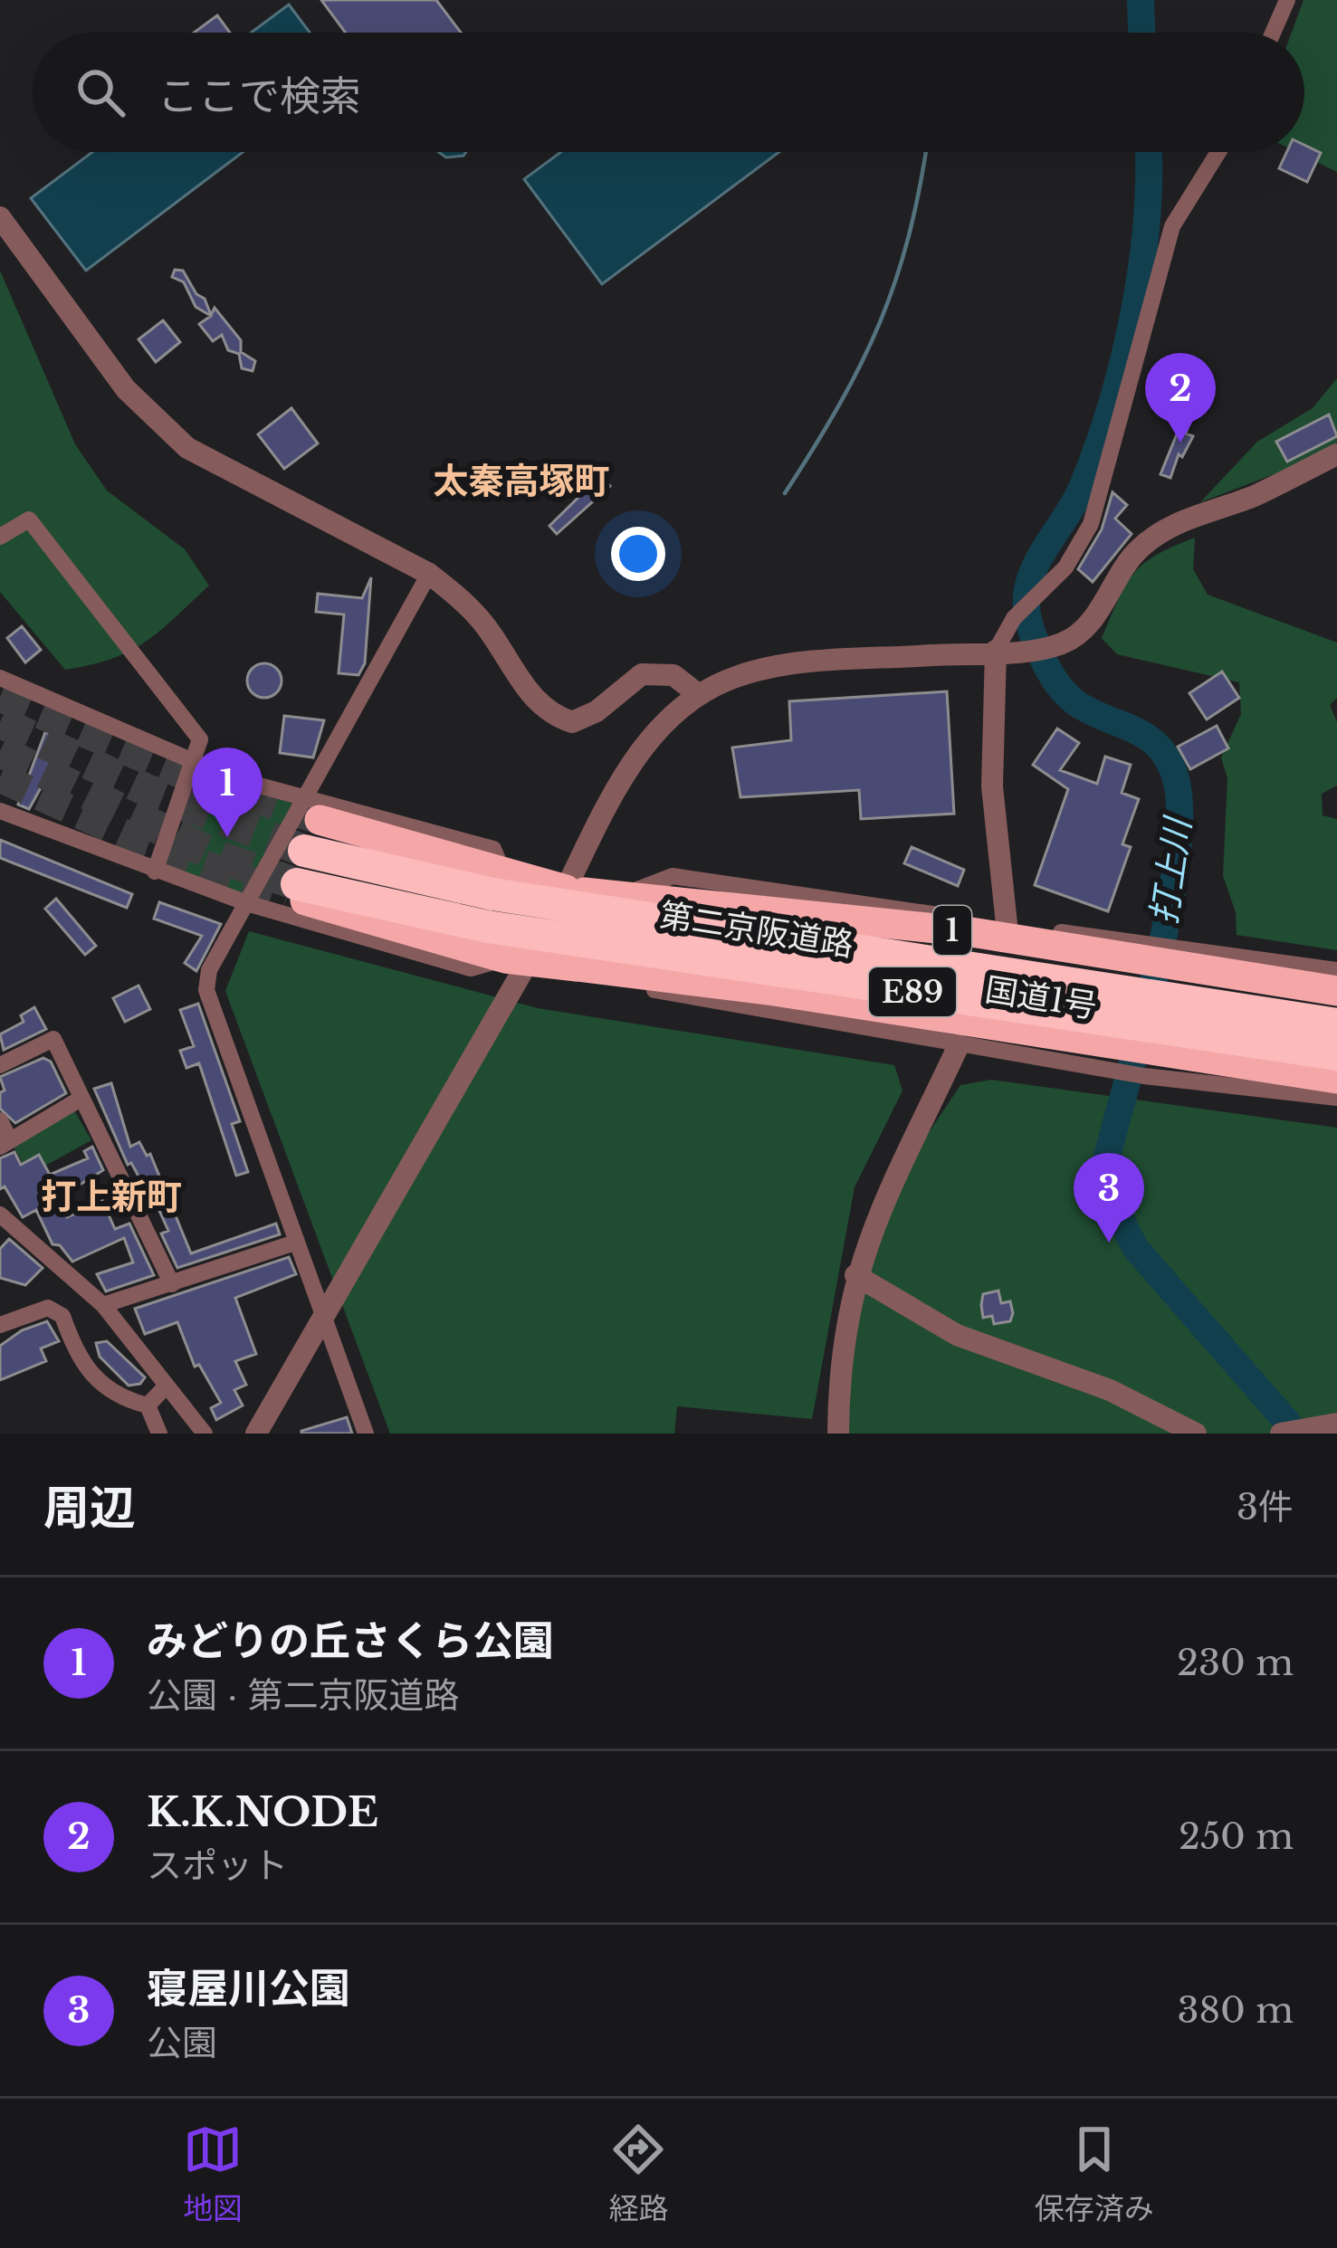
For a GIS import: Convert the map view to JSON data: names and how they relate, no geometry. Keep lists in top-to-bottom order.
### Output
{
  "streets": {
    "highway": [
      "第二京阪道路",
      "1",
      "E89",
      "国道1号"
    ]
  },
  "crossings": [
    ["第二京阪道路", "国道1号"]
  ],
  "districts": ["太秦高塚町", "打上新町"],
  "water": ["打上川"],
  "page": {
    "search": "ここで検索",
    "pins": ["2", "1", "3"],
    "heading": ["周辺", "3件"],
    "list": [
      {
        "mark": "1",
        "name": "みどりの丘さくら公園",
        "note": "公園 · 第二京阪道路",
        "value": "230 m"
      },
      {
        "mark": "2",
        "name": "K.K.NODE",
        "note": "スポット",
        "value": "250 m"
      },
      {
        "mark": "3",
        "name": "寝屋川公園",
        "note": "公園",
        "value": "380 m"
      }
    ],
    "nav": ["地図", "経路", "保存済み"]
  }
}
